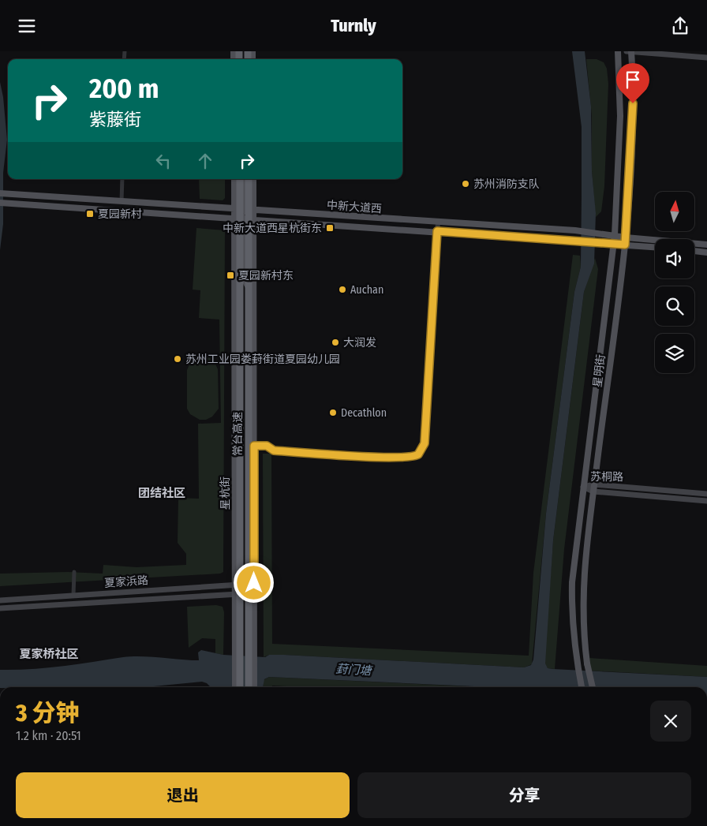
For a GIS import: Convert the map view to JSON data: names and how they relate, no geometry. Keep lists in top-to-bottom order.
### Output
{
  "streets": {
    "highway": ["常台高速"],
    "main road": [
      "中新大道西",
      "星明街",
      "苏桐路",
      "星杭街",
      "夏家浜路"
    ]
  },
  "crossings": [
    ["中新大道西", "星明街"],
    ["中新大道西", "星杭街"],
    ["星明街", "苏桐路"],
    ["星杭街", "夏家浜路"]
  ],
  "districts": ["团结社区", "夏家桥社区"],
  "water": ["葑门塘"],
  "places": {
    "other": [
      "苏州消防支队",
      "Auchan",
      "大润发",
      "苏州工业园娄葑街道夏园幼儿园",
      "Decathlon"
    ],
    "transit": ["夏园新村", "中新大道西星杭街东", "夏园新村东"]
  },
  "north": "top",
  "page": {
    "header": "Turnly",
    "turn": ["200 m", "紫藤街"],
    "heading": ["3 分钟", "1.2 km · 20:51"],
    "buttons": ["退出", "分享"]
  }
}
